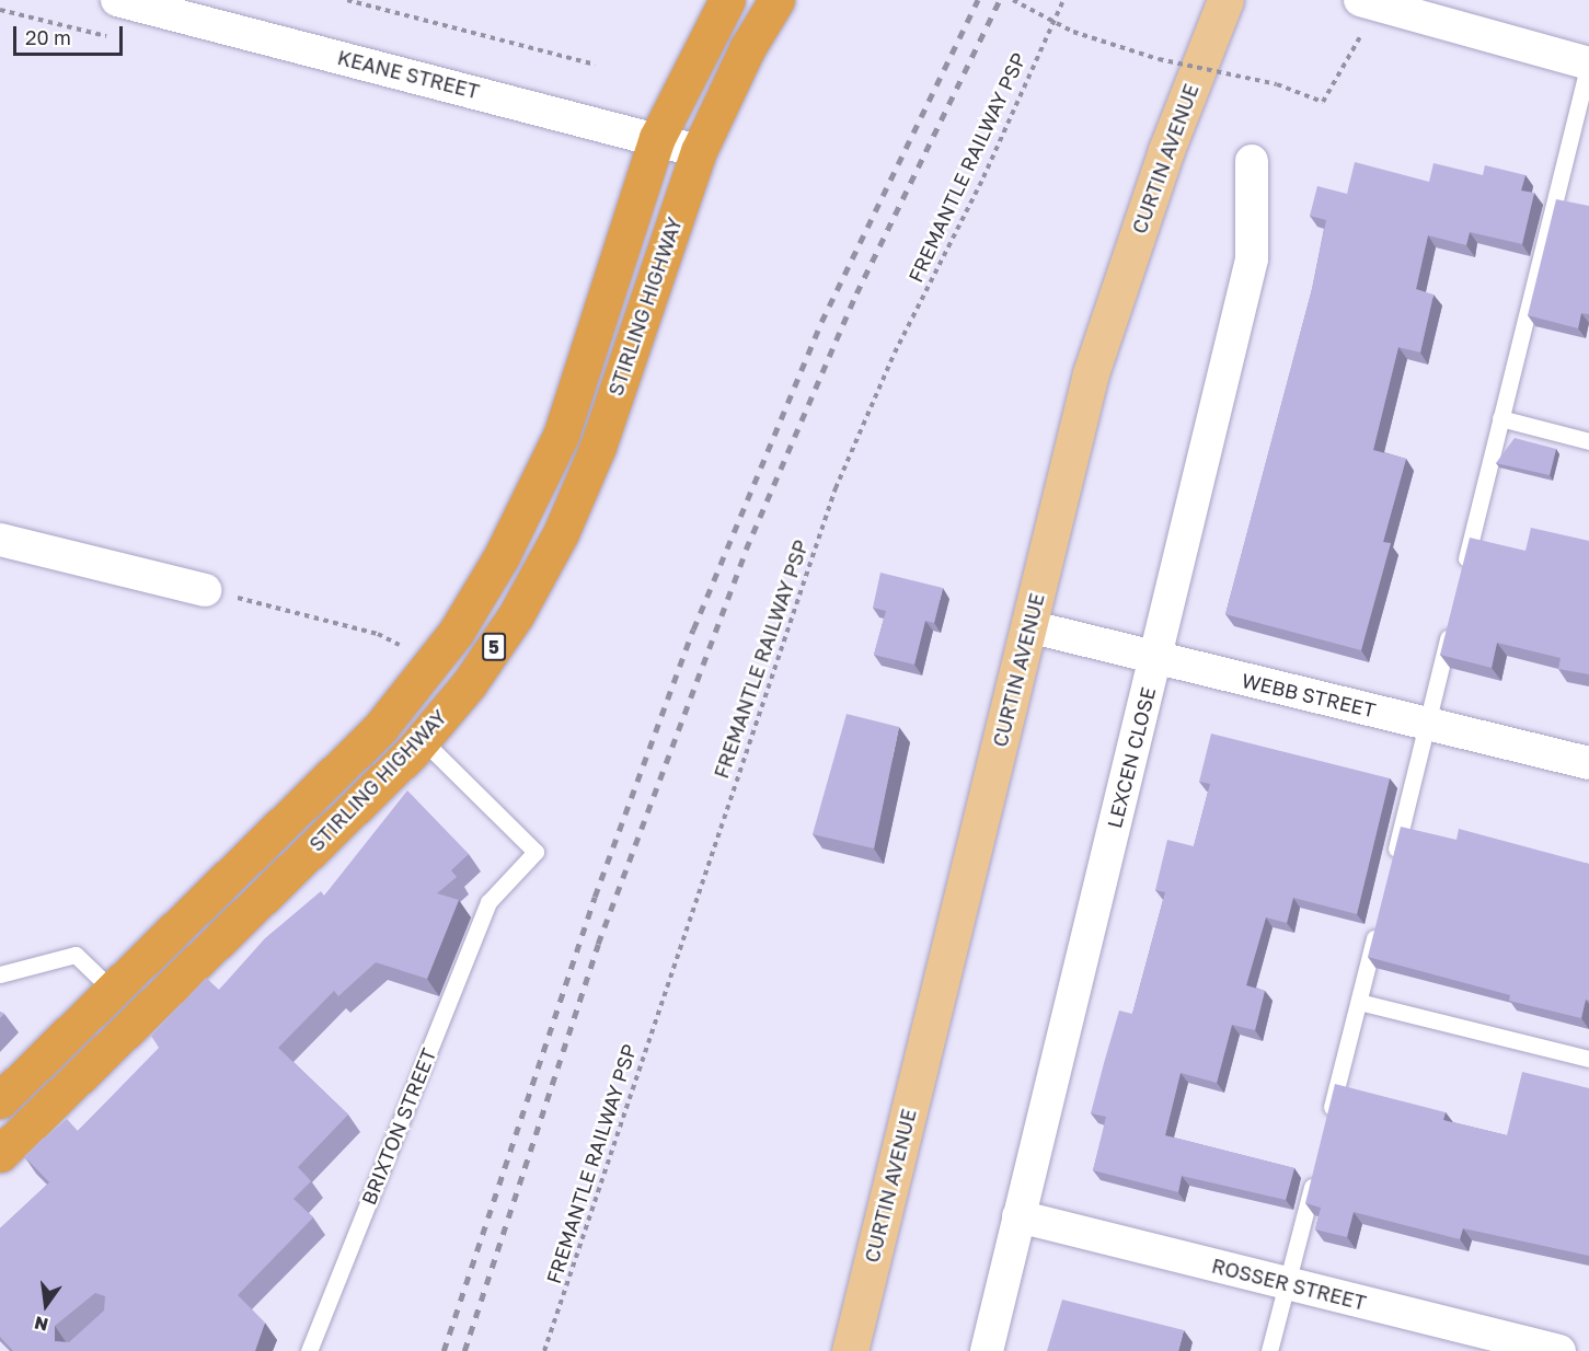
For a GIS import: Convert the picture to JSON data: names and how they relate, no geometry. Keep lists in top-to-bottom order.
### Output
{
  "streets": {
    "highway": ["STIRLING HIGHWAY", "5"],
    "main road": ["CURTIN AVENUE"],
    "street": [
      "KEANE STREET",
      "WEBB STREET",
      "LEXCEN CLOSE",
      "ROSSER STREET"
    ],
    "lane": ["BRIXTON STREET"],
    "path": ["FREMANTLE RAILWAY PSP"]
  },
  "crossings": [
    ["KEANE STREET", "STIRLING HIGHWAY"],
    ["CURTIN AVENUE", "WEBB STREET"],
    ["STIRLING HIGHWAY", "BRIXTON STREET"],
    ["WEBB STREET", "LEXCEN CLOSE"],
    ["LEXCEN CLOSE", "ROSSER STREET"]
  ],
  "scale_bar": "20 m",
  "north": "bottom"
}
